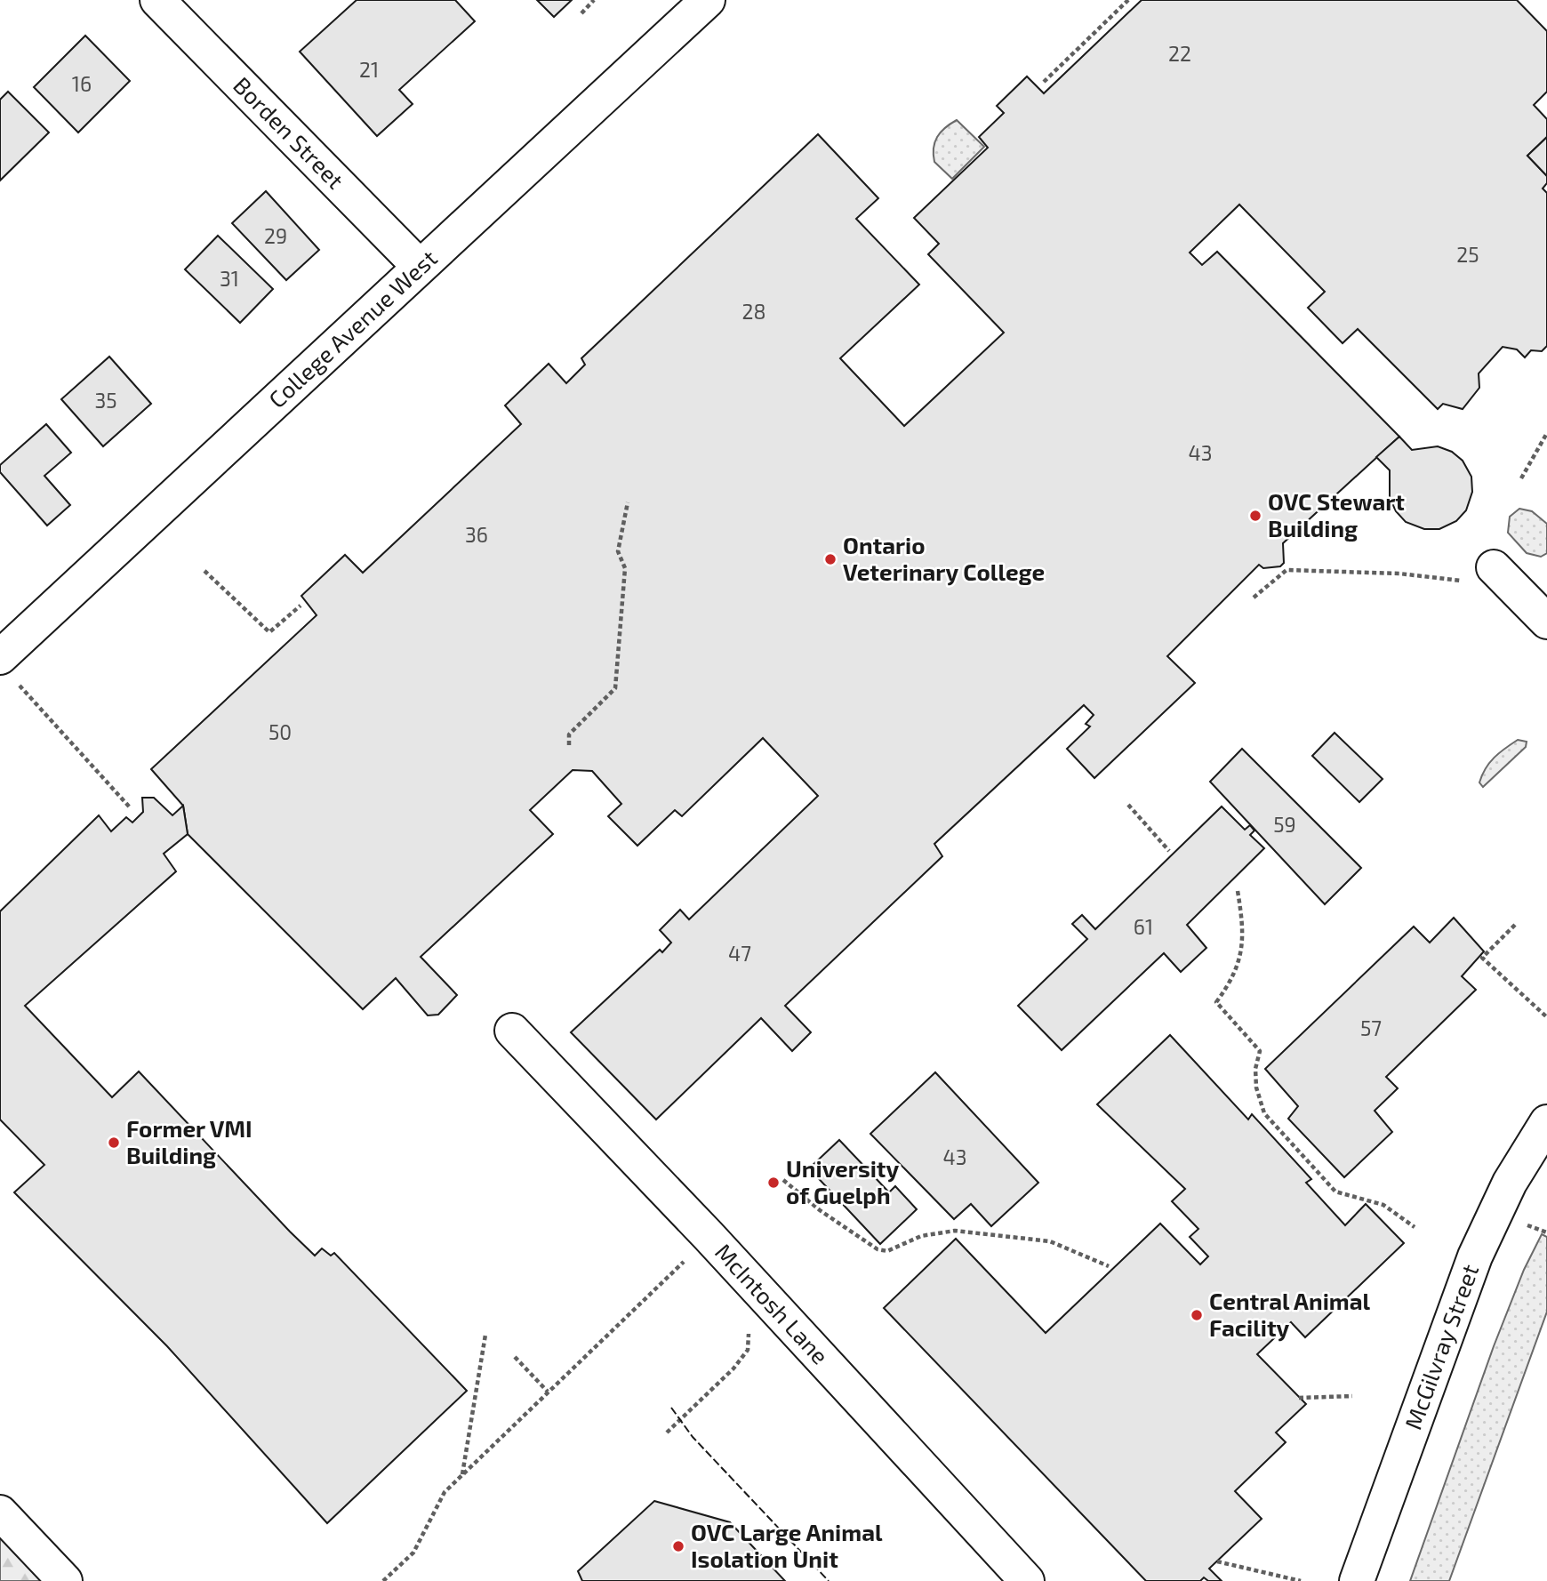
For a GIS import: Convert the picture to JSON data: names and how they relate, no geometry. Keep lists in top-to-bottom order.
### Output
{
  "streets": {
    "street": [
      "Borden Street",
      "College Avenue West",
      "McIntosh Lane",
      "McGilvray Street"
    ]
  },
  "crossings": [
    ["Borden Street", "College Avenue West"]
  ],
  "places": [
    "OVC Stewart Building",
    "Ontario Veterinary College",
    "Former VMI Building",
    "University of Guelph",
    "Central Animal Facility",
    "OVC Large Animal Isolation Unit"
  ],
  "house_numbers": [
    "22",
    "21",
    "16",
    "29",
    "25",
    "31",
    "28",
    "35",
    "43",
    "36",
    "50",
    "59",
    "61",
    "47",
    "57",
    "43"
  ]
}
